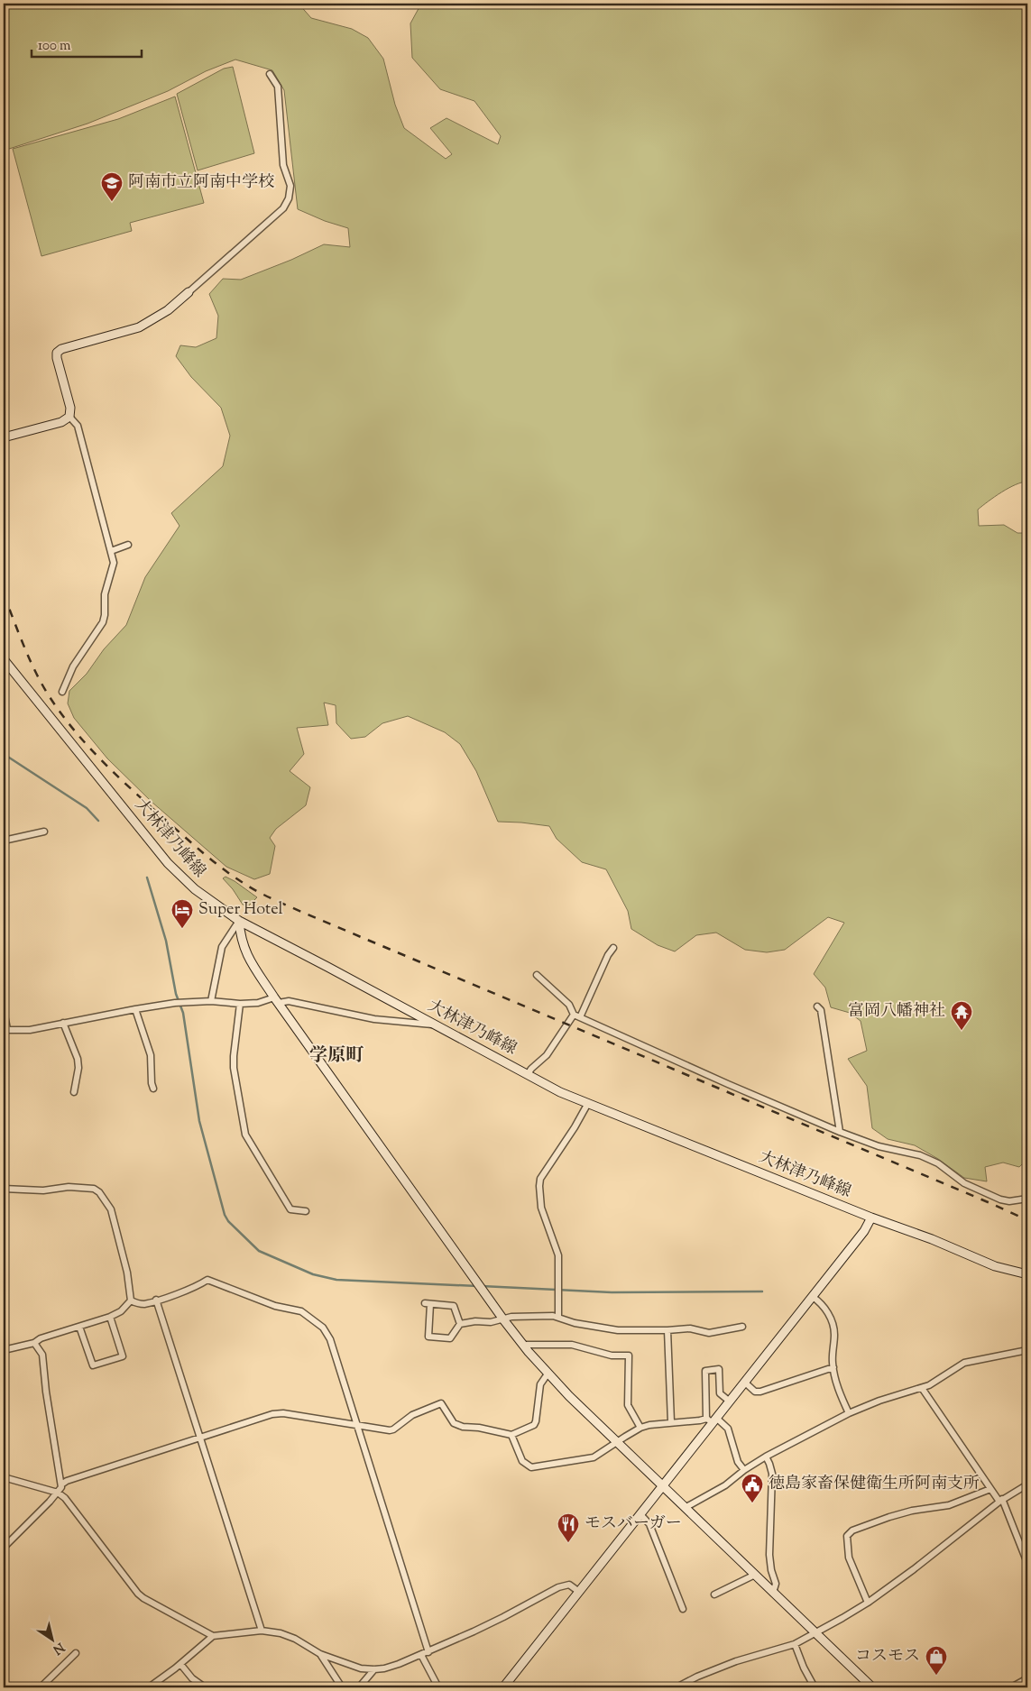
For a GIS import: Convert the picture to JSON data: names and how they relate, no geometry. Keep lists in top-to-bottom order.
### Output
{
  "streets": {
    "street": ["大林津乃峰線"]
  },
  "districts": ["学原町"],
  "places": {
    "school or university": ["阿南市立阿南中学校"],
    "hotel": ["Super Hotel"],
    "temple": ["富岡八幡神社"],
    "public building": ["徳島家畜保健衛生所阿南支所"],
    "restaurant": ["モスバーガー"],
    "shop": ["コスモス"]
  },
  "scale_bar": "100 m",
  "north": "bottom right"
}
